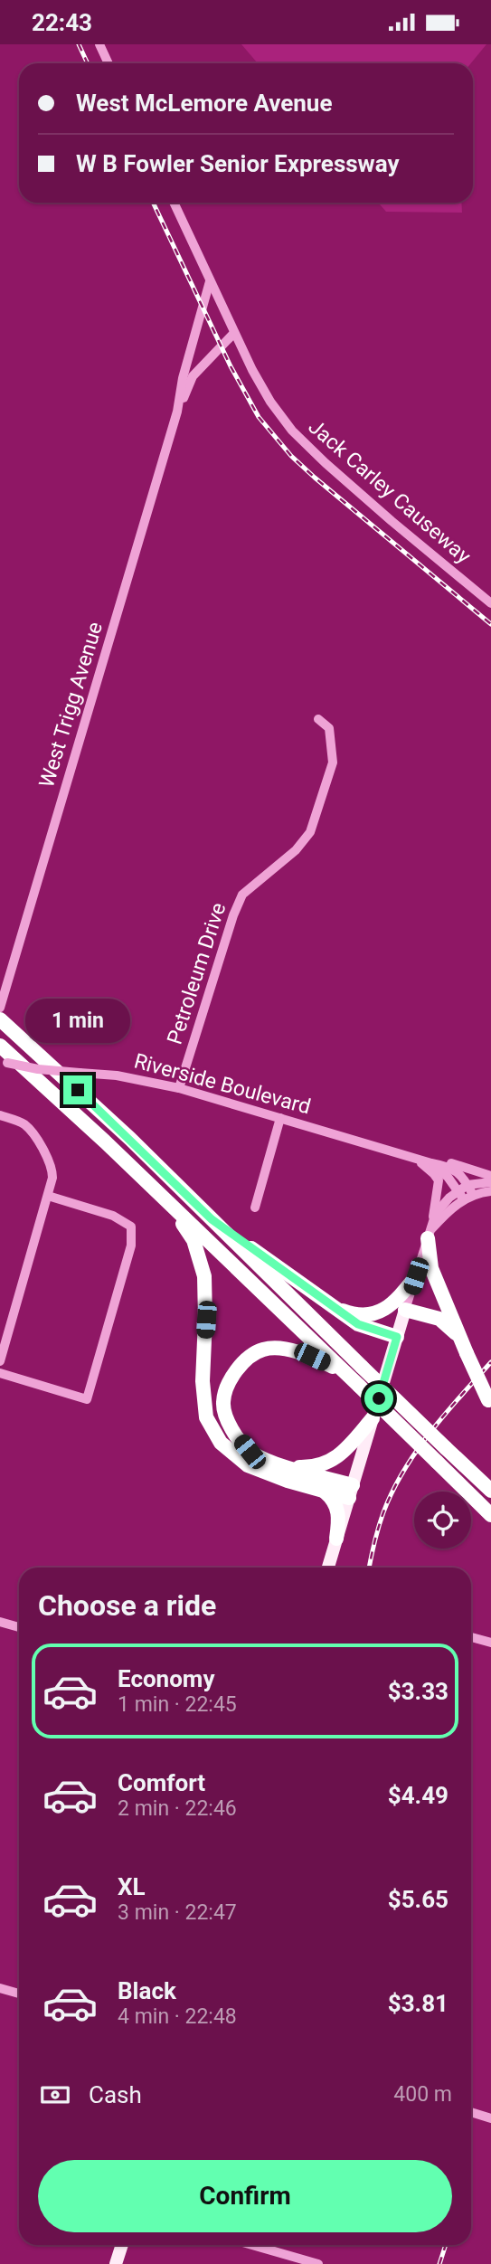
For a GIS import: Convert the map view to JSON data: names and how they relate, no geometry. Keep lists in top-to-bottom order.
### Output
{
  "streets": {
    "street": [
      "Jack Carley Causeway",
      "West Trigg Avenue",
      "Petroleum Drive",
      "Riverside Boulevard"
    ]
  },
  "crossings": [
    ["Petroleum Drive", "Riverside Boulevard"]
  ],
  "page": {
    "status": "22:43",
    "banner": ["West McLemore Avenue", "W B Fowler Senior Expressway"],
    "bubble": "1 min",
    "heading": "Choose a ride",
    "list": [
      {
        "name": "Economy",
        "note": "1 min · 22:45",
        "value": "$3.33"
      },
      {
        "name": "Comfort",
        "note": "2 min · 22:46",
        "value": "$4.49"
      },
      {
        "name": "XL",
        "note": "3 min · 22:47",
        "value": "$5.65"
      },
      {
        "name": "Black",
        "note": "4 min · 22:48",
        "value": "$3.81"
      }
    ],
    "pay": ["Cash", "400 m"],
    "buttons": "Confirm"
  }
}
